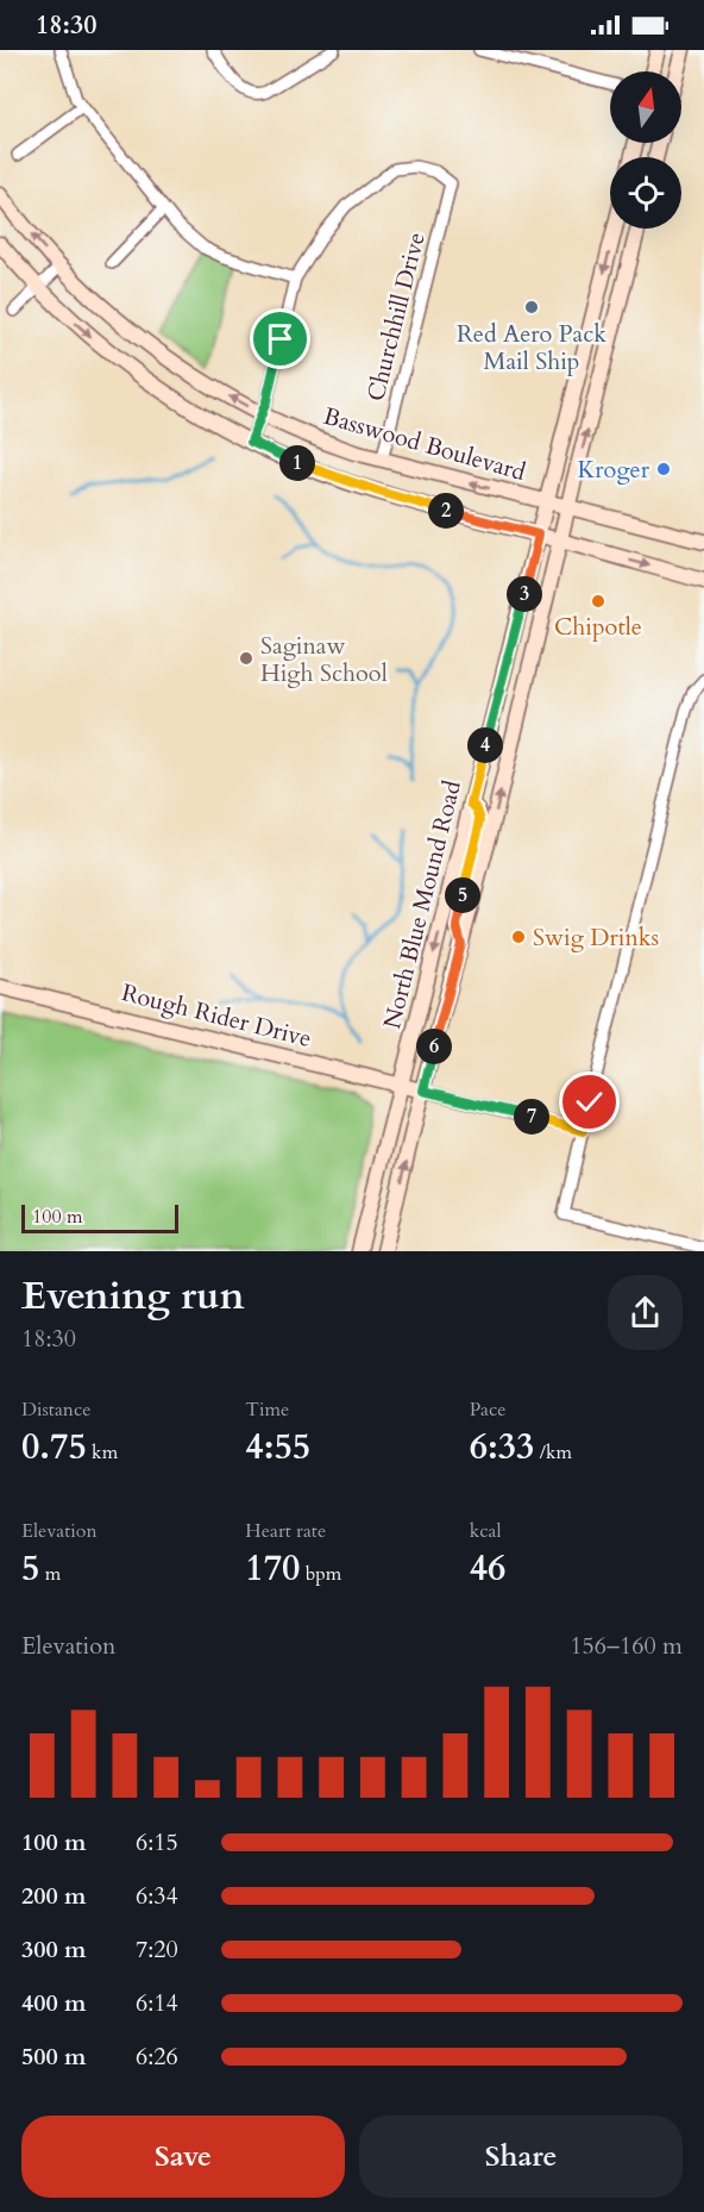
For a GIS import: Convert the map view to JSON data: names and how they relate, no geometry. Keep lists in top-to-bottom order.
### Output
{
  "streets": {
    "main road": ["Basswood Boulevard", "North Blue Mound Road", "Rough Rider Drive"],
    "street": ["Churchhill Drive"]
  },
  "crossings": [
    ["Churchhill Drive", "Basswood Boulevard"],
    ["Basswood Boulevard", "North Blue Mound Road"],
    ["North Blue Mound Road", "Rough Rider Drive"]
  ],
  "places": [
    "Red Aero Pack Mail Ship",
    "Kroger",
    "Chipotle",
    "Saginaw High School",
    "Swig Drinks"
  ],
  "scale_bar": "100 m",
  "north": "top",
  "page": {
    "status": "18:30",
    "pins": [
      "1",
      "2",
      "3",
      "4",
      "5",
      "6",
      "7"
    ],
    "scale": "100 m",
    "heading": ["Evening run", "18:30"],
    "stats": [
      ["Distance", "0.75 km"],
      ["Time", "4:55"],
      ["Pace", "6:33 /km"],
      ["Elevation", "5 m"],
      ["Heart rate", "170 bpm"],
      ["kcal", "46"]
    ],
    "chart": ["Elevation", "156–160 m"],
    "list": [
      {
        "name": "100 m",
        "note": "6:15"
      },
      {
        "name": "200 m",
        "note": "6:34"
      },
      {
        "name": "300 m",
        "note": "7:20"
      },
      {
        "name": "400 m",
        "note": "6:14"
      },
      {
        "name": "500 m",
        "note": "6:26"
      }
    ],
    "buttons": ["Save", "Share"]
  }
}
